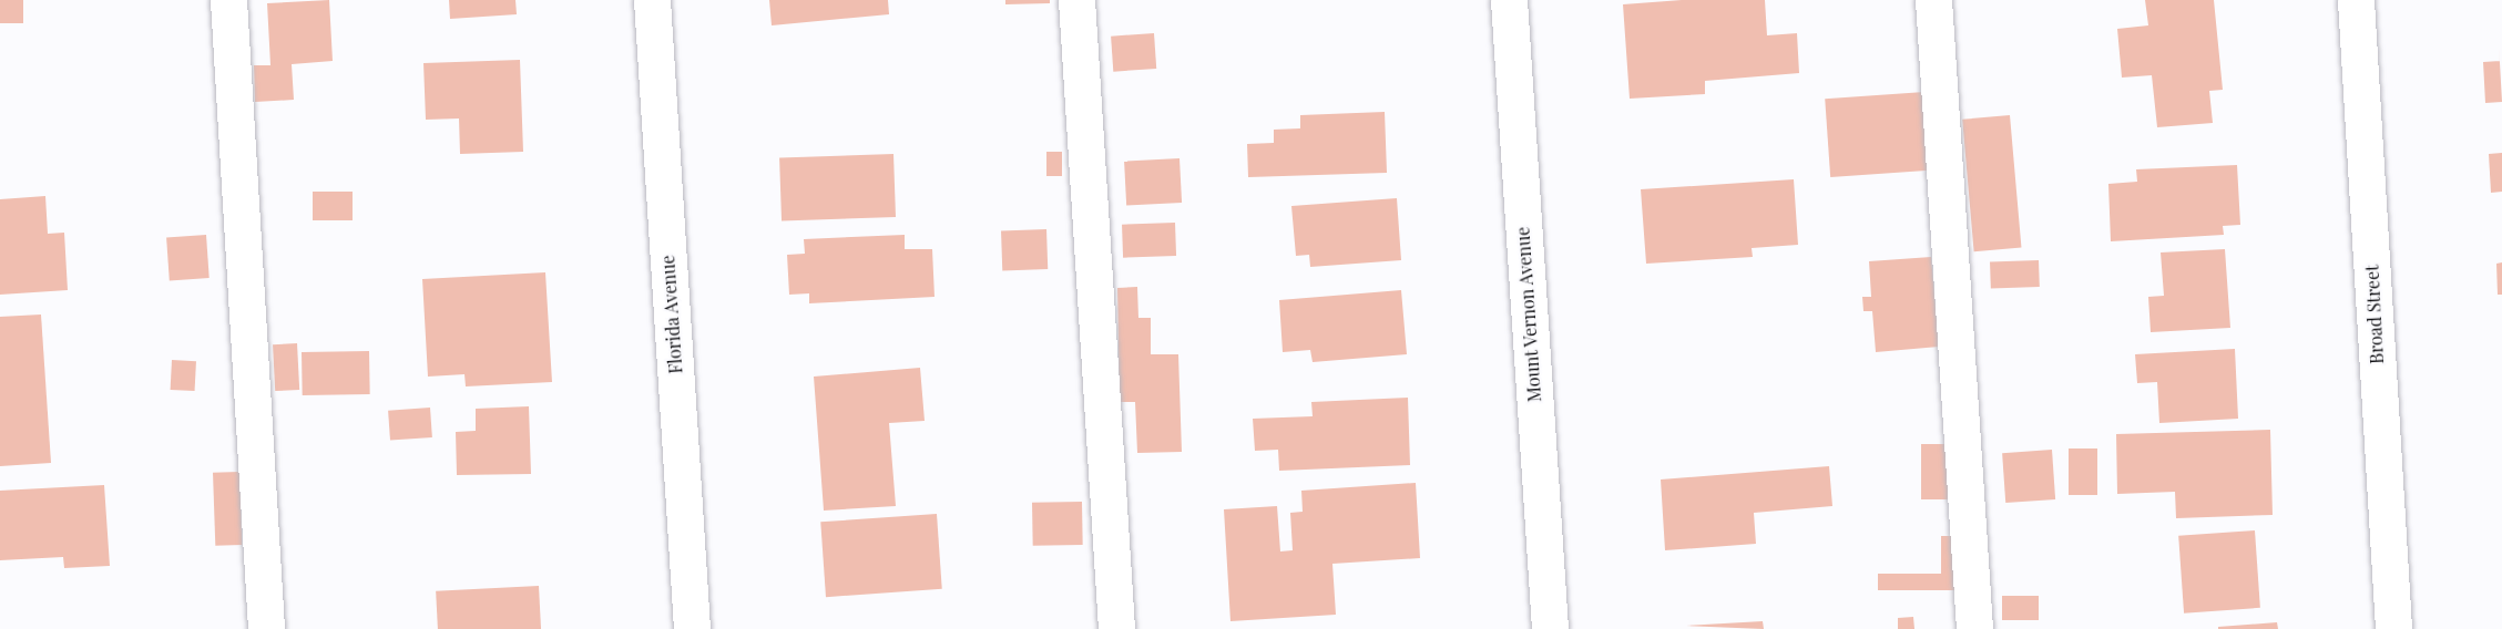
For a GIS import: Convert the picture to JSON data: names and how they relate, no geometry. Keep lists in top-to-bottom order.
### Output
{
  "streets": {
    "street": ["Florida Avenue", "Mount Vernon Avenue", "Broad Street"]
  }
}
